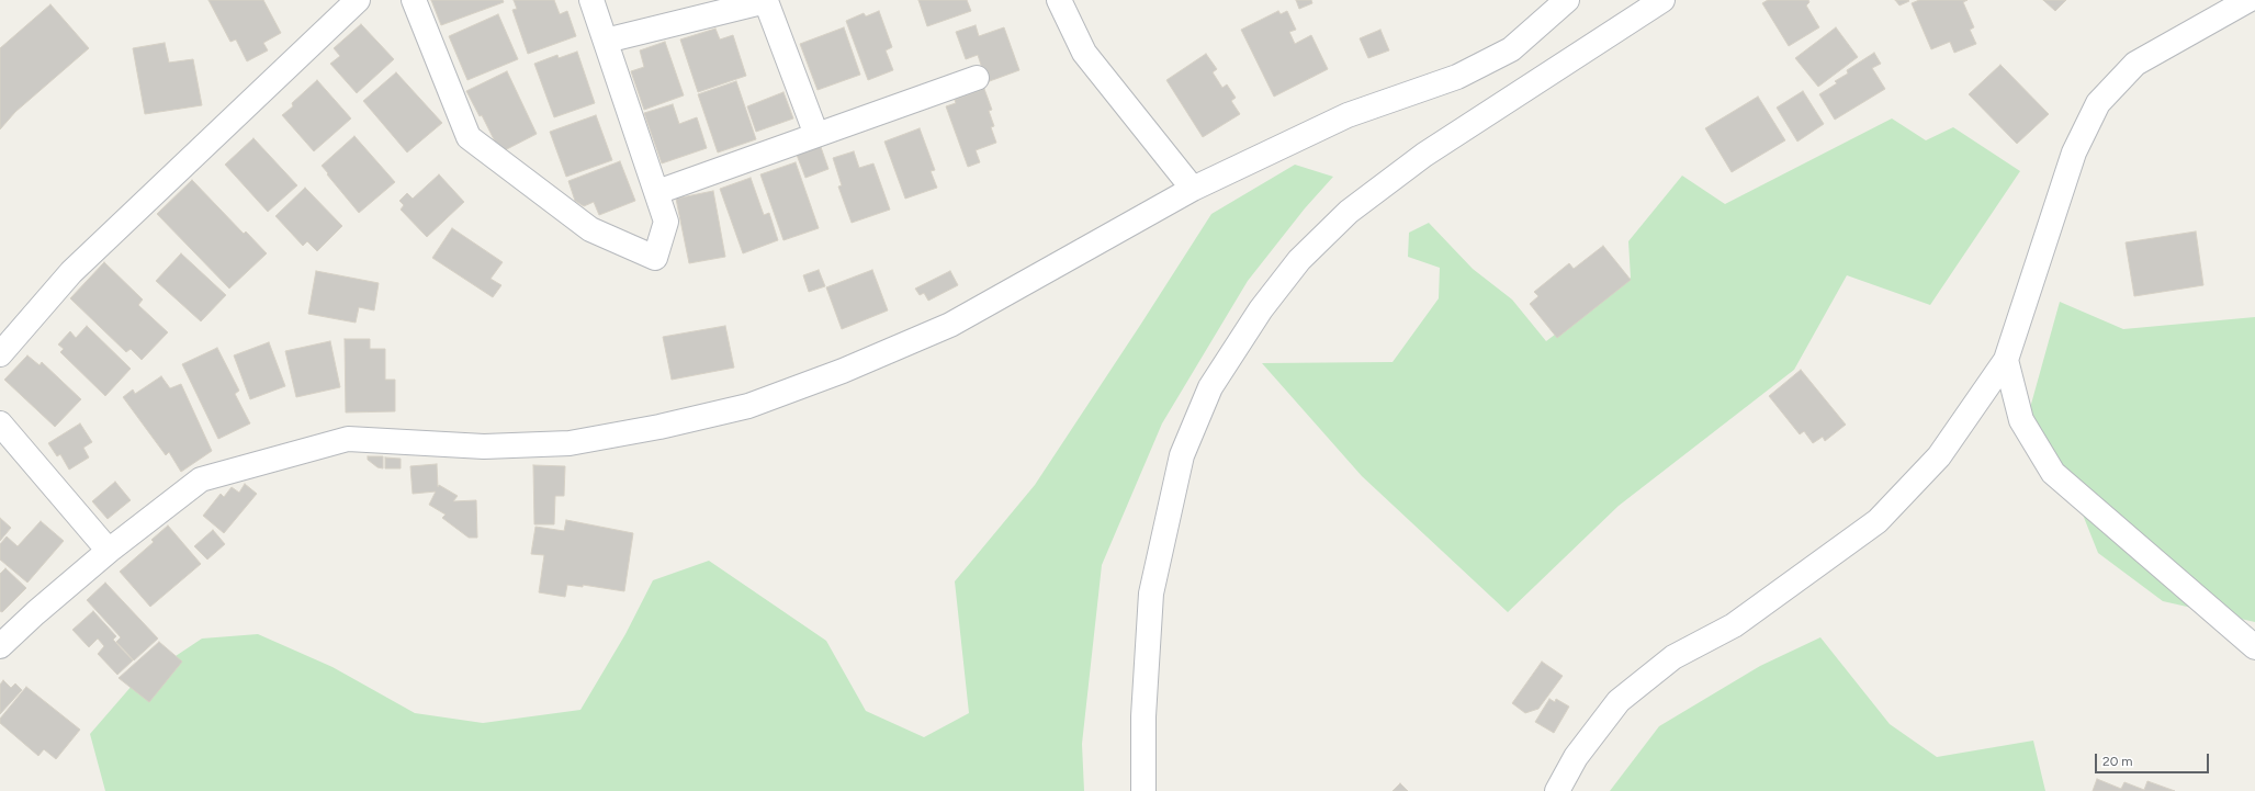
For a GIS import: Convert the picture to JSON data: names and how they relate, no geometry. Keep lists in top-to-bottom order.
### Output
{
  "scale_bar": "20 m"
}
